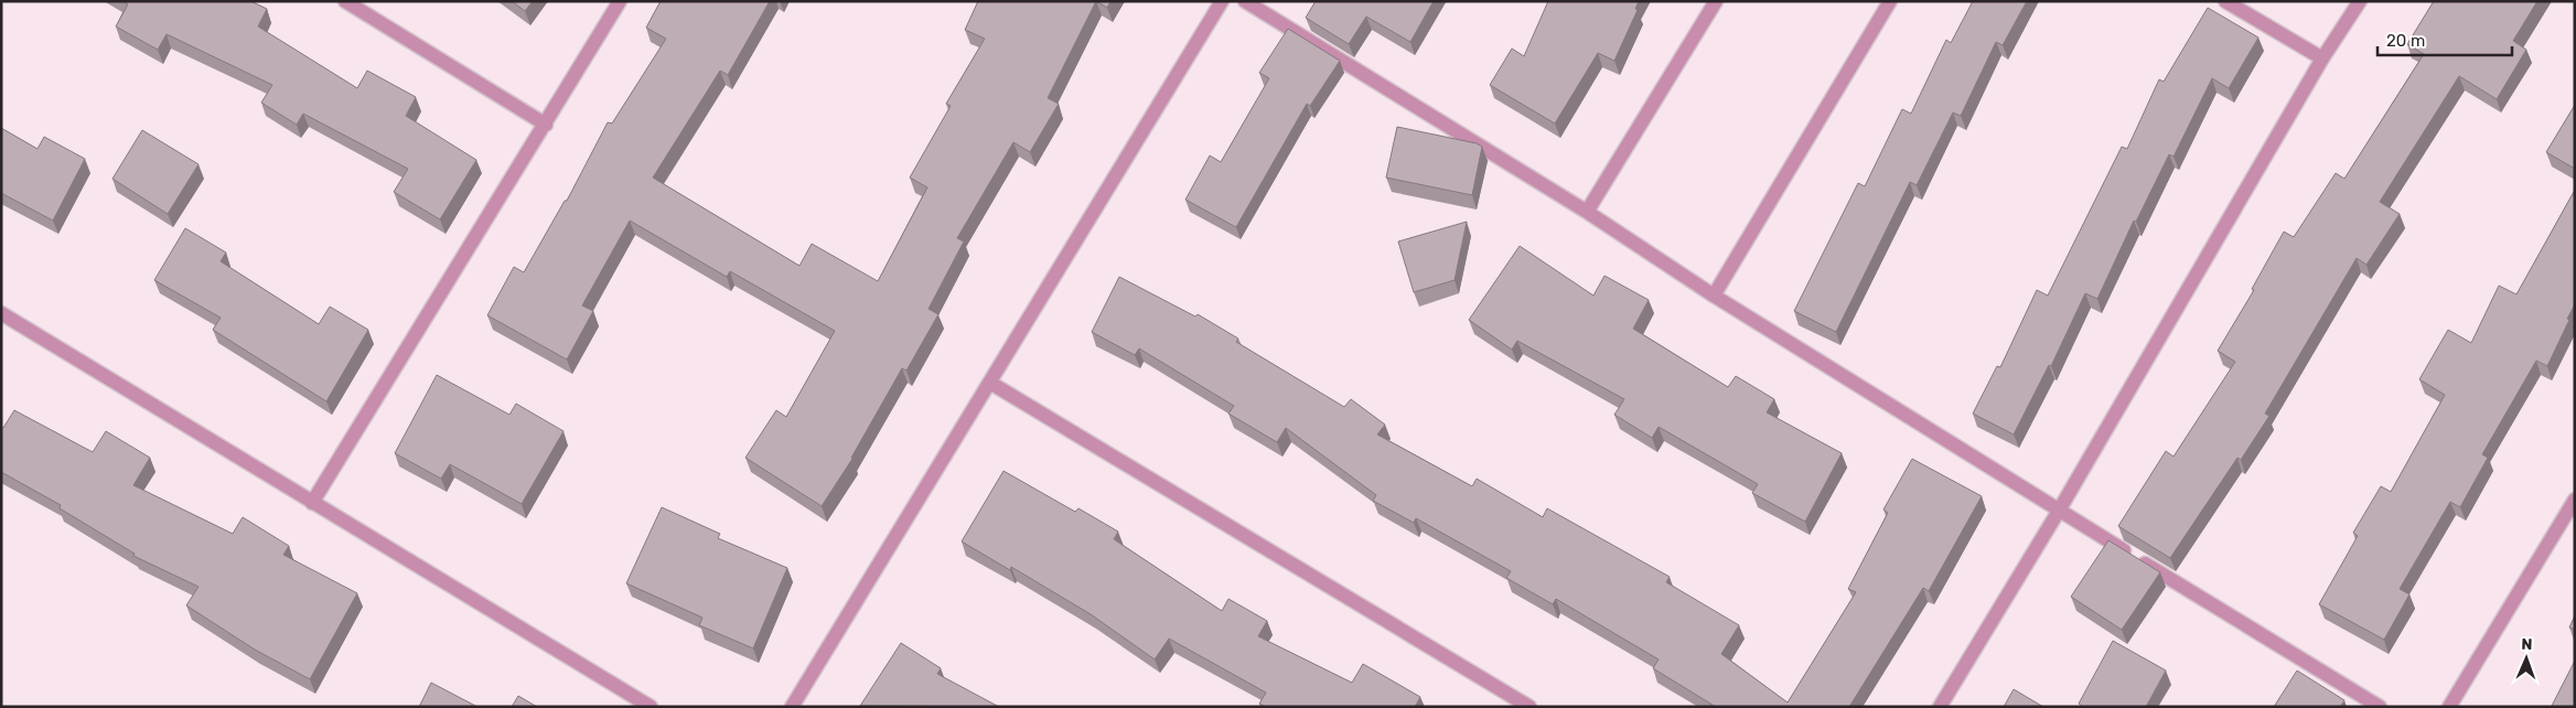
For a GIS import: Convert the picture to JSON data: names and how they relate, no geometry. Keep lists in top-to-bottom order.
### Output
{
  "scale_bar": "20 m",
  "north": "top"
}
